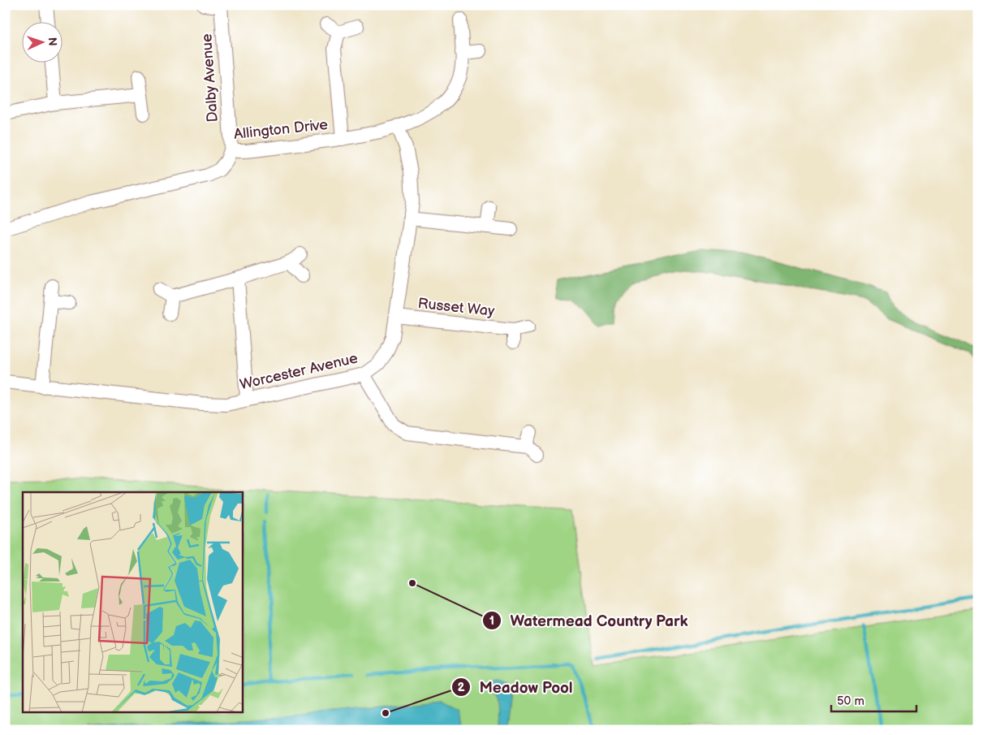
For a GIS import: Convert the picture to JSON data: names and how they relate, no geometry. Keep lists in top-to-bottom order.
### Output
{
  "streets": {
    "street": [
      "Dalby Avenue",
      "Allington Drive",
      "Russet Way",
      "Worcester Avenue"
    ]
  },
  "crossings": [
    ["Dalby Avenue", "Allington Drive"],
    ["Allington Drive", "Worcester Avenue"],
    ["Russet Way", "Worcester Avenue"]
  ],
  "places": ["Watermead Country Park", "Meadow Pool"],
  "scale_bar": "50 m",
  "north": "right"
}
